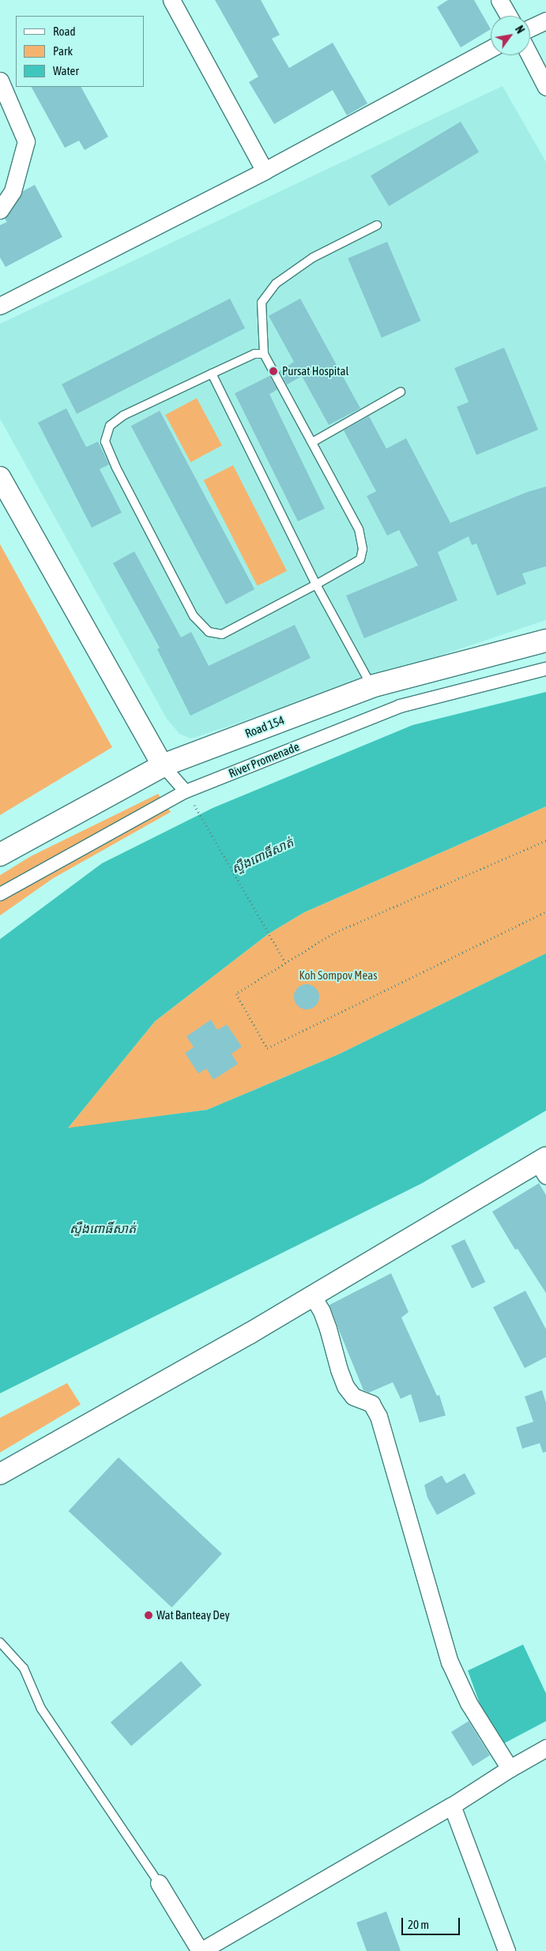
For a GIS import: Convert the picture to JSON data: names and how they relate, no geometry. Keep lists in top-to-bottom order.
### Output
{
  "streets": {
    "main road": ["Road 154"],
    "street": ["River Promenade"]
  },
  "water": ["ស្ទឹងពោធិ៍សាត់"],
  "parks": ["Koh Sompov Meas"],
  "places": ["Pursat Hospital", "Wat Banteay Dey"],
  "legend": ["Road", "Park", "Water"],
  "scale_bar": "20 m",
  "north": "top right"
}
